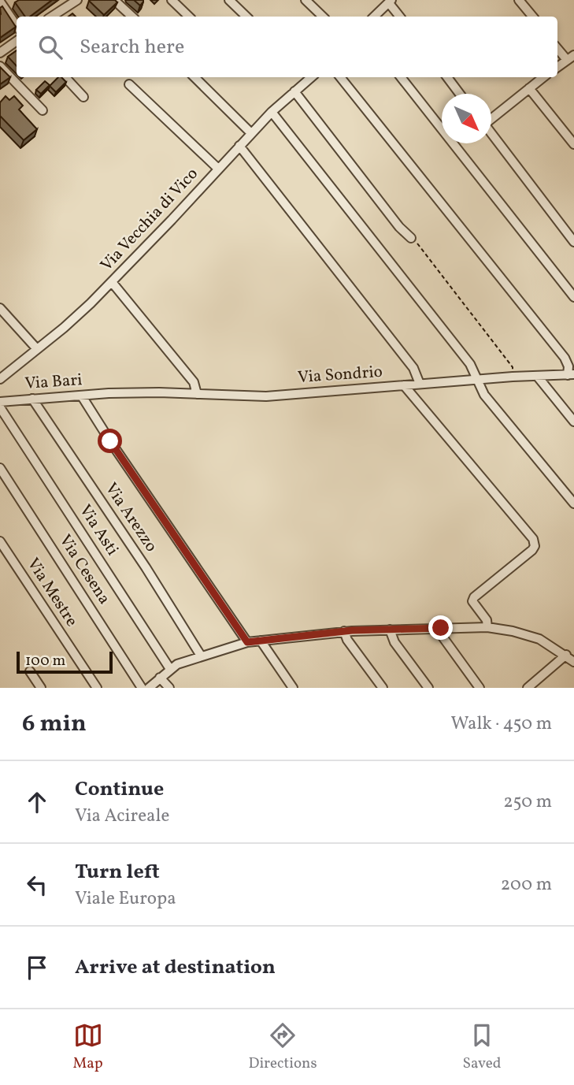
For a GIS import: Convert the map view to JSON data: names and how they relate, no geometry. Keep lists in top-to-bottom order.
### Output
{
  "streets": {
    "street": [
      "Via Vecchia di Vico",
      "Via Sondrio",
      "Via Bari",
      "Via Arezzo",
      "Via Asti",
      "Via Cesena",
      "Via Mestre"
    ]
  },
  "crossings": [
    ["Via Sondrio", "Via Bari"],
    ["Via Bari", "Via Arezzo"]
  ],
  "scale_bar": "100 m",
  "north": "bottom right",
  "page": {
    "search": "Search here",
    "scale": "100 m",
    "heading": ["6 min", "Walk · 450 m"],
    "list": [
      ["Continue", "Via Acireale", "250 m"],
      ["Turn left", "Viale Europa", "200 m"],
      "Arrive at destination"
    ],
    "nav": ["Map", "Directions", "Saved"]
  }
}
